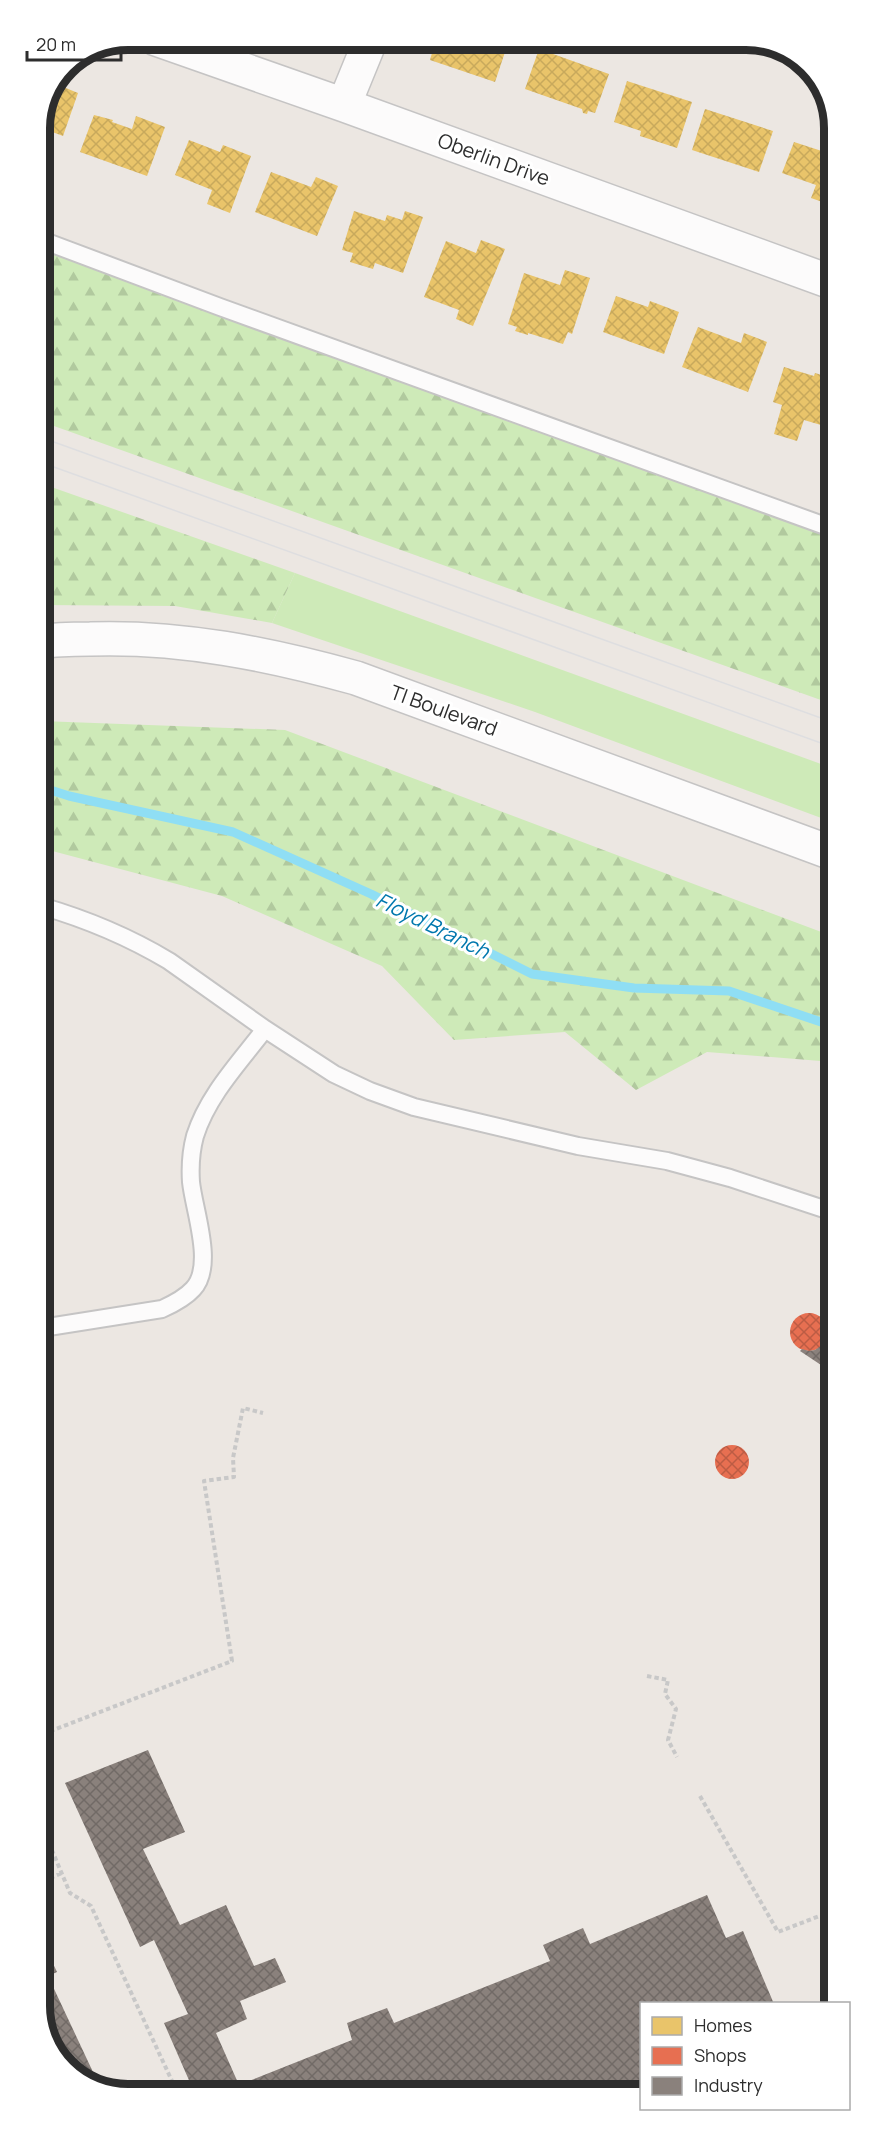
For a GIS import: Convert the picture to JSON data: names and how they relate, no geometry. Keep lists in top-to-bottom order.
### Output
{
  "streets": {
    "street": ["Oberlin Drive", "TI Boulevard"]
  },
  "water": ["Floyd Branch"],
  "legend": ["Homes", "Shops", "Industry"],
  "scale_bar": "20 m"
}
